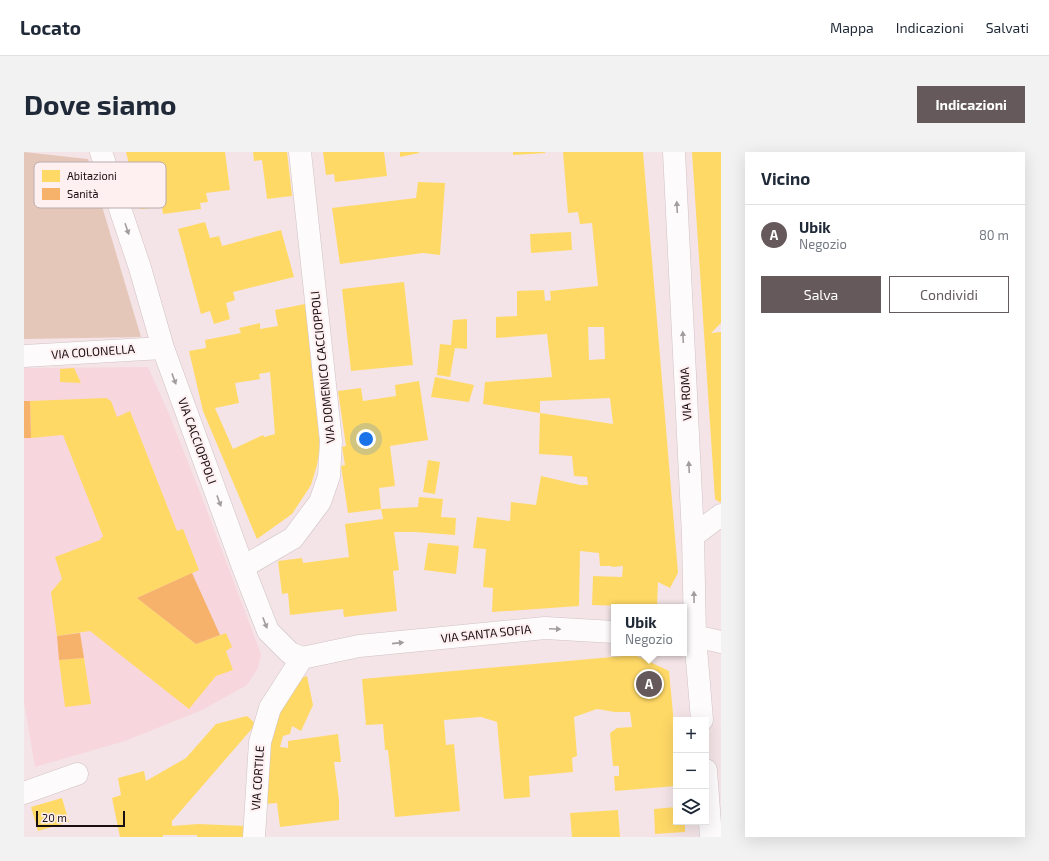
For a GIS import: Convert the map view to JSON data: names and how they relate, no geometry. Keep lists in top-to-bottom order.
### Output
{
  "streets": {
    "street": [
      "VIA COLONELLA",
      "VIA DOMENICO CACCIOPPOLI",
      "VIA ROMA",
      "VIA CACCIOPPOLI",
      "VIA SANTA SOFIA",
      "VIA CORTILE"
    ]
  },
  "crossings": [
    ["VIA COLONELLA", "VIA CACCIOPPOLI"],
    ["VIA DOMENICO CACCIOPPOLI", "VIA CACCIOPPOLI"],
    ["VIA CACCIOPPOLI", "VIA SANTA SOFIA"],
    ["VIA CACCIOPPOLI", "VIA CORTILE"],
    ["VIA SANTA SOFIA", "VIA CORTILE"]
  ],
  "one_way": ["VIA ROMA", "VIA CACCIOPPOLI", "VIA SANTA SOFIA"],
  "legend": ["Abitazioni", "Sanità"],
  "scale_bar": "20 m",
  "page": {
    "header": "Locato",
    "nav": ["Mappa", "Indicazioni", "Salvati"],
    "buttons": [
      "Indicazioni",
      ["Salva", "Condividi"]
    ],
    "title": "Dove siamo",
    "heading": "Vicino",
    "list": [
      {
        "mark": "A",
        "name": "Ubik",
        "note": "Negozio",
        "value": "80 m"
      }
    ],
    "popup": ["Ubik", "Negozio"],
    "pins": "A",
    "map_buttons": ["+", "−"],
    "scale": "20 m"
  }
}
